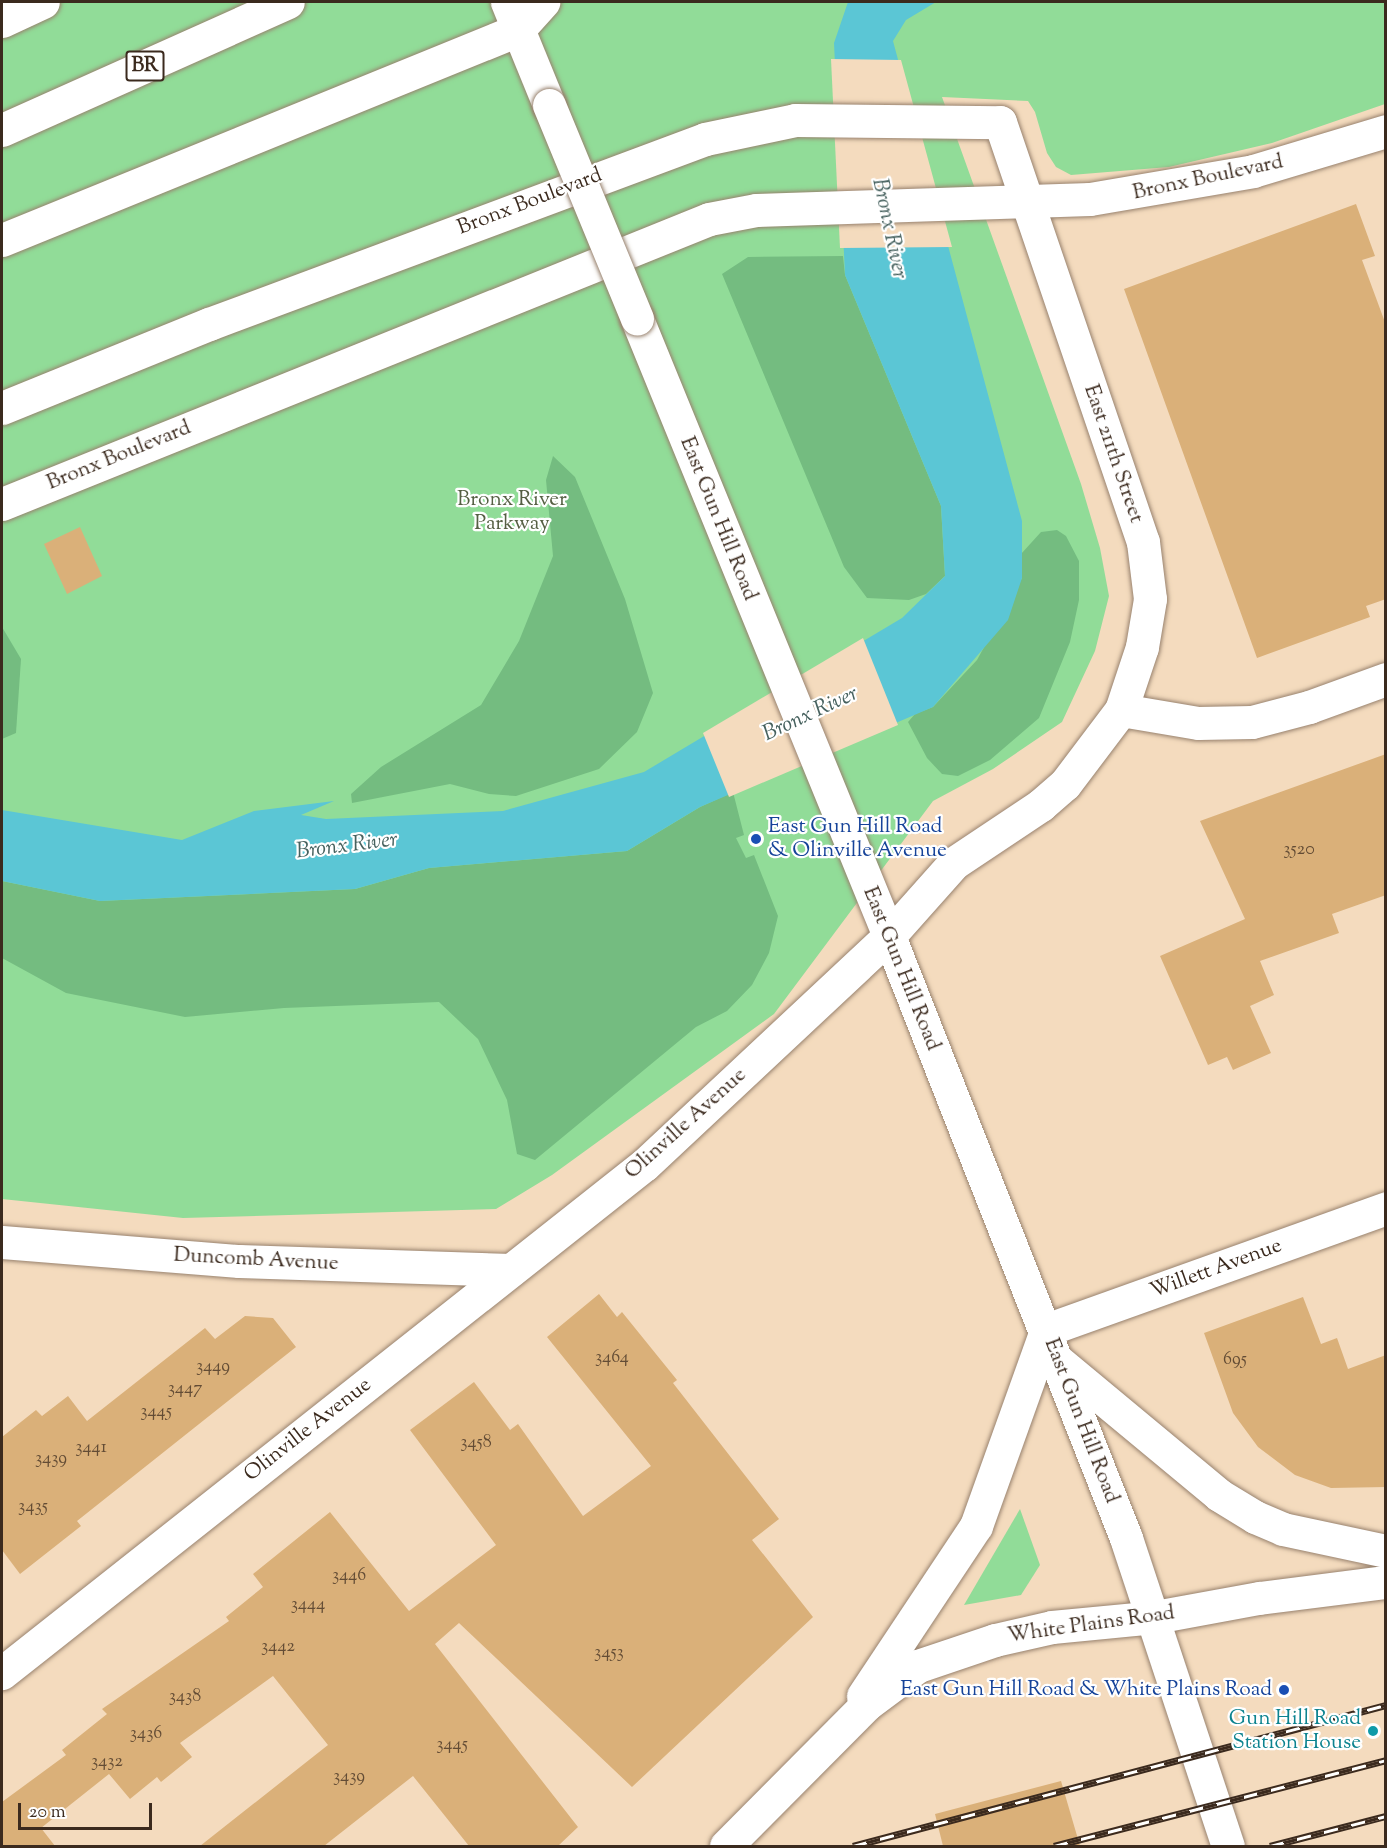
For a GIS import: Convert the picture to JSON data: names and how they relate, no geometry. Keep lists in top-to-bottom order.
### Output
{
  "streets": {
    "main road": [
      "BR",
      "Bronx Boulevard",
      "East 211th Street",
      "East Gun Hill Road",
      "Olinville Avenue",
      "Duncomb Avenue",
      "Willett Avenue",
      "White Plains Road"
    ]
  },
  "crossings": [
    ["Bronx Boulevard", "East 211th Street"],
    ["East 211th Street", "Olinville Avenue"],
    ["East Gun Hill Road", "Olinville Avenue"],
    ["East Gun Hill Road", "Willett Avenue"],
    ["East Gun Hill Road", "White Plains Road"],
    ["Olinville Avenue", "Duncomb Avenue"]
  ],
  "water": ["Bronx River"],
  "parks": ["Bronx River Parkway"],
  "places": ["East Gun Hill Road & Olinville Avenue", "East Gun Hill Road & White Plains Road", "Gun Hill Road Station House"],
  "house_numbers": [
    "3520",
    "3464",
    "695",
    "3449",
    "3447",
    "3445",
    "3458",
    "3441",
    "3439",
    "3435",
    "3446",
    "3444",
    "3442",
    "3453",
    "3438",
    "3436",
    "3445",
    "3432",
    "3439"
  ],
  "scale_bar": "20 m"
}
